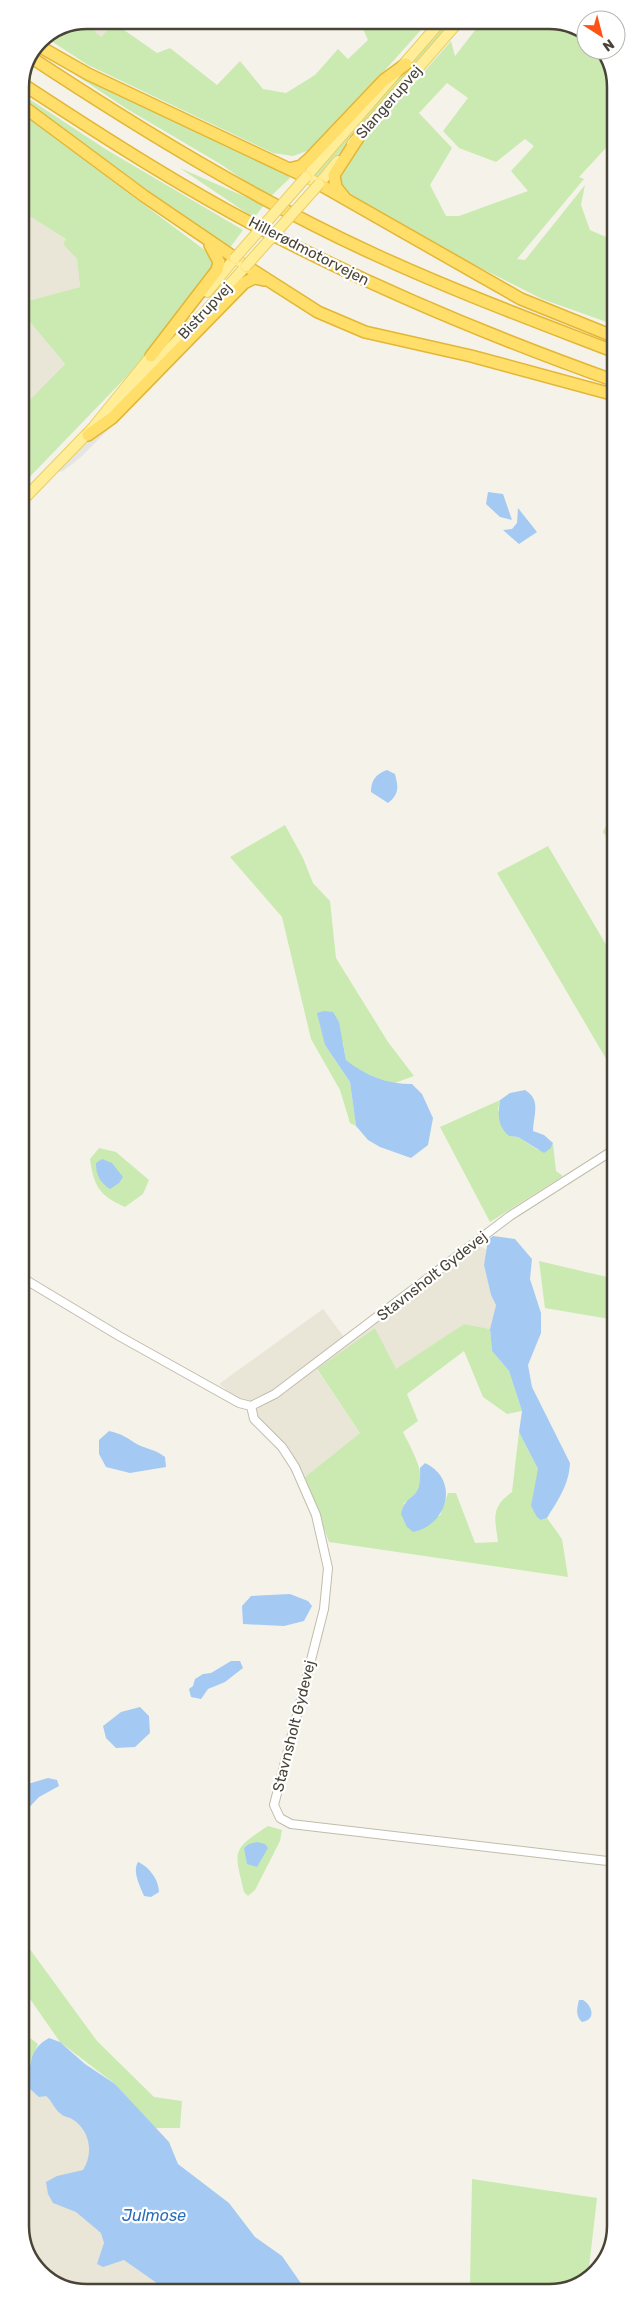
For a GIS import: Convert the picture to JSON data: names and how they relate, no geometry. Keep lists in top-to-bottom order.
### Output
{
  "streets": {
    "highway": ["Hillerødmotorvejen"],
    "main road": ["Slangerupvej", "Bistrupvej"],
    "street": ["Stavnsholt Gydevej"]
  },
  "crossings": [
    ["Slangerupvej", "Bistrupvej"]
  ],
  "water": ["Julmose"],
  "north": "bottom right"
}
